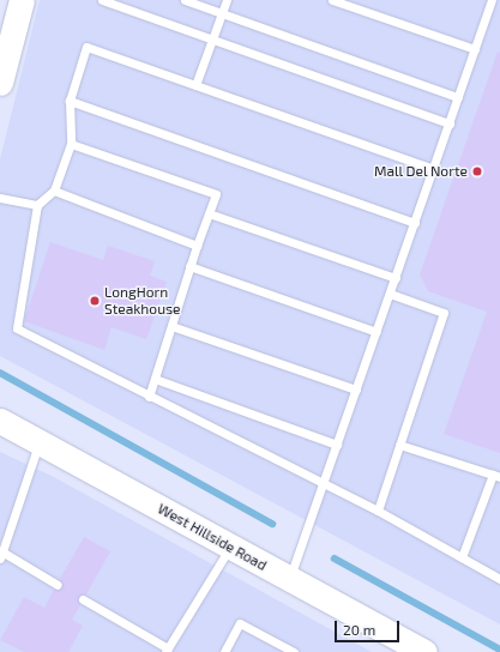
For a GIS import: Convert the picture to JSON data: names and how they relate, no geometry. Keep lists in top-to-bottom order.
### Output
{
  "streets": {
    "street": ["West Hillside Road"]
  },
  "places": ["Mall Del Norte", "LongHorn Steakhouse"],
  "scale_bar": "20 m"
}
